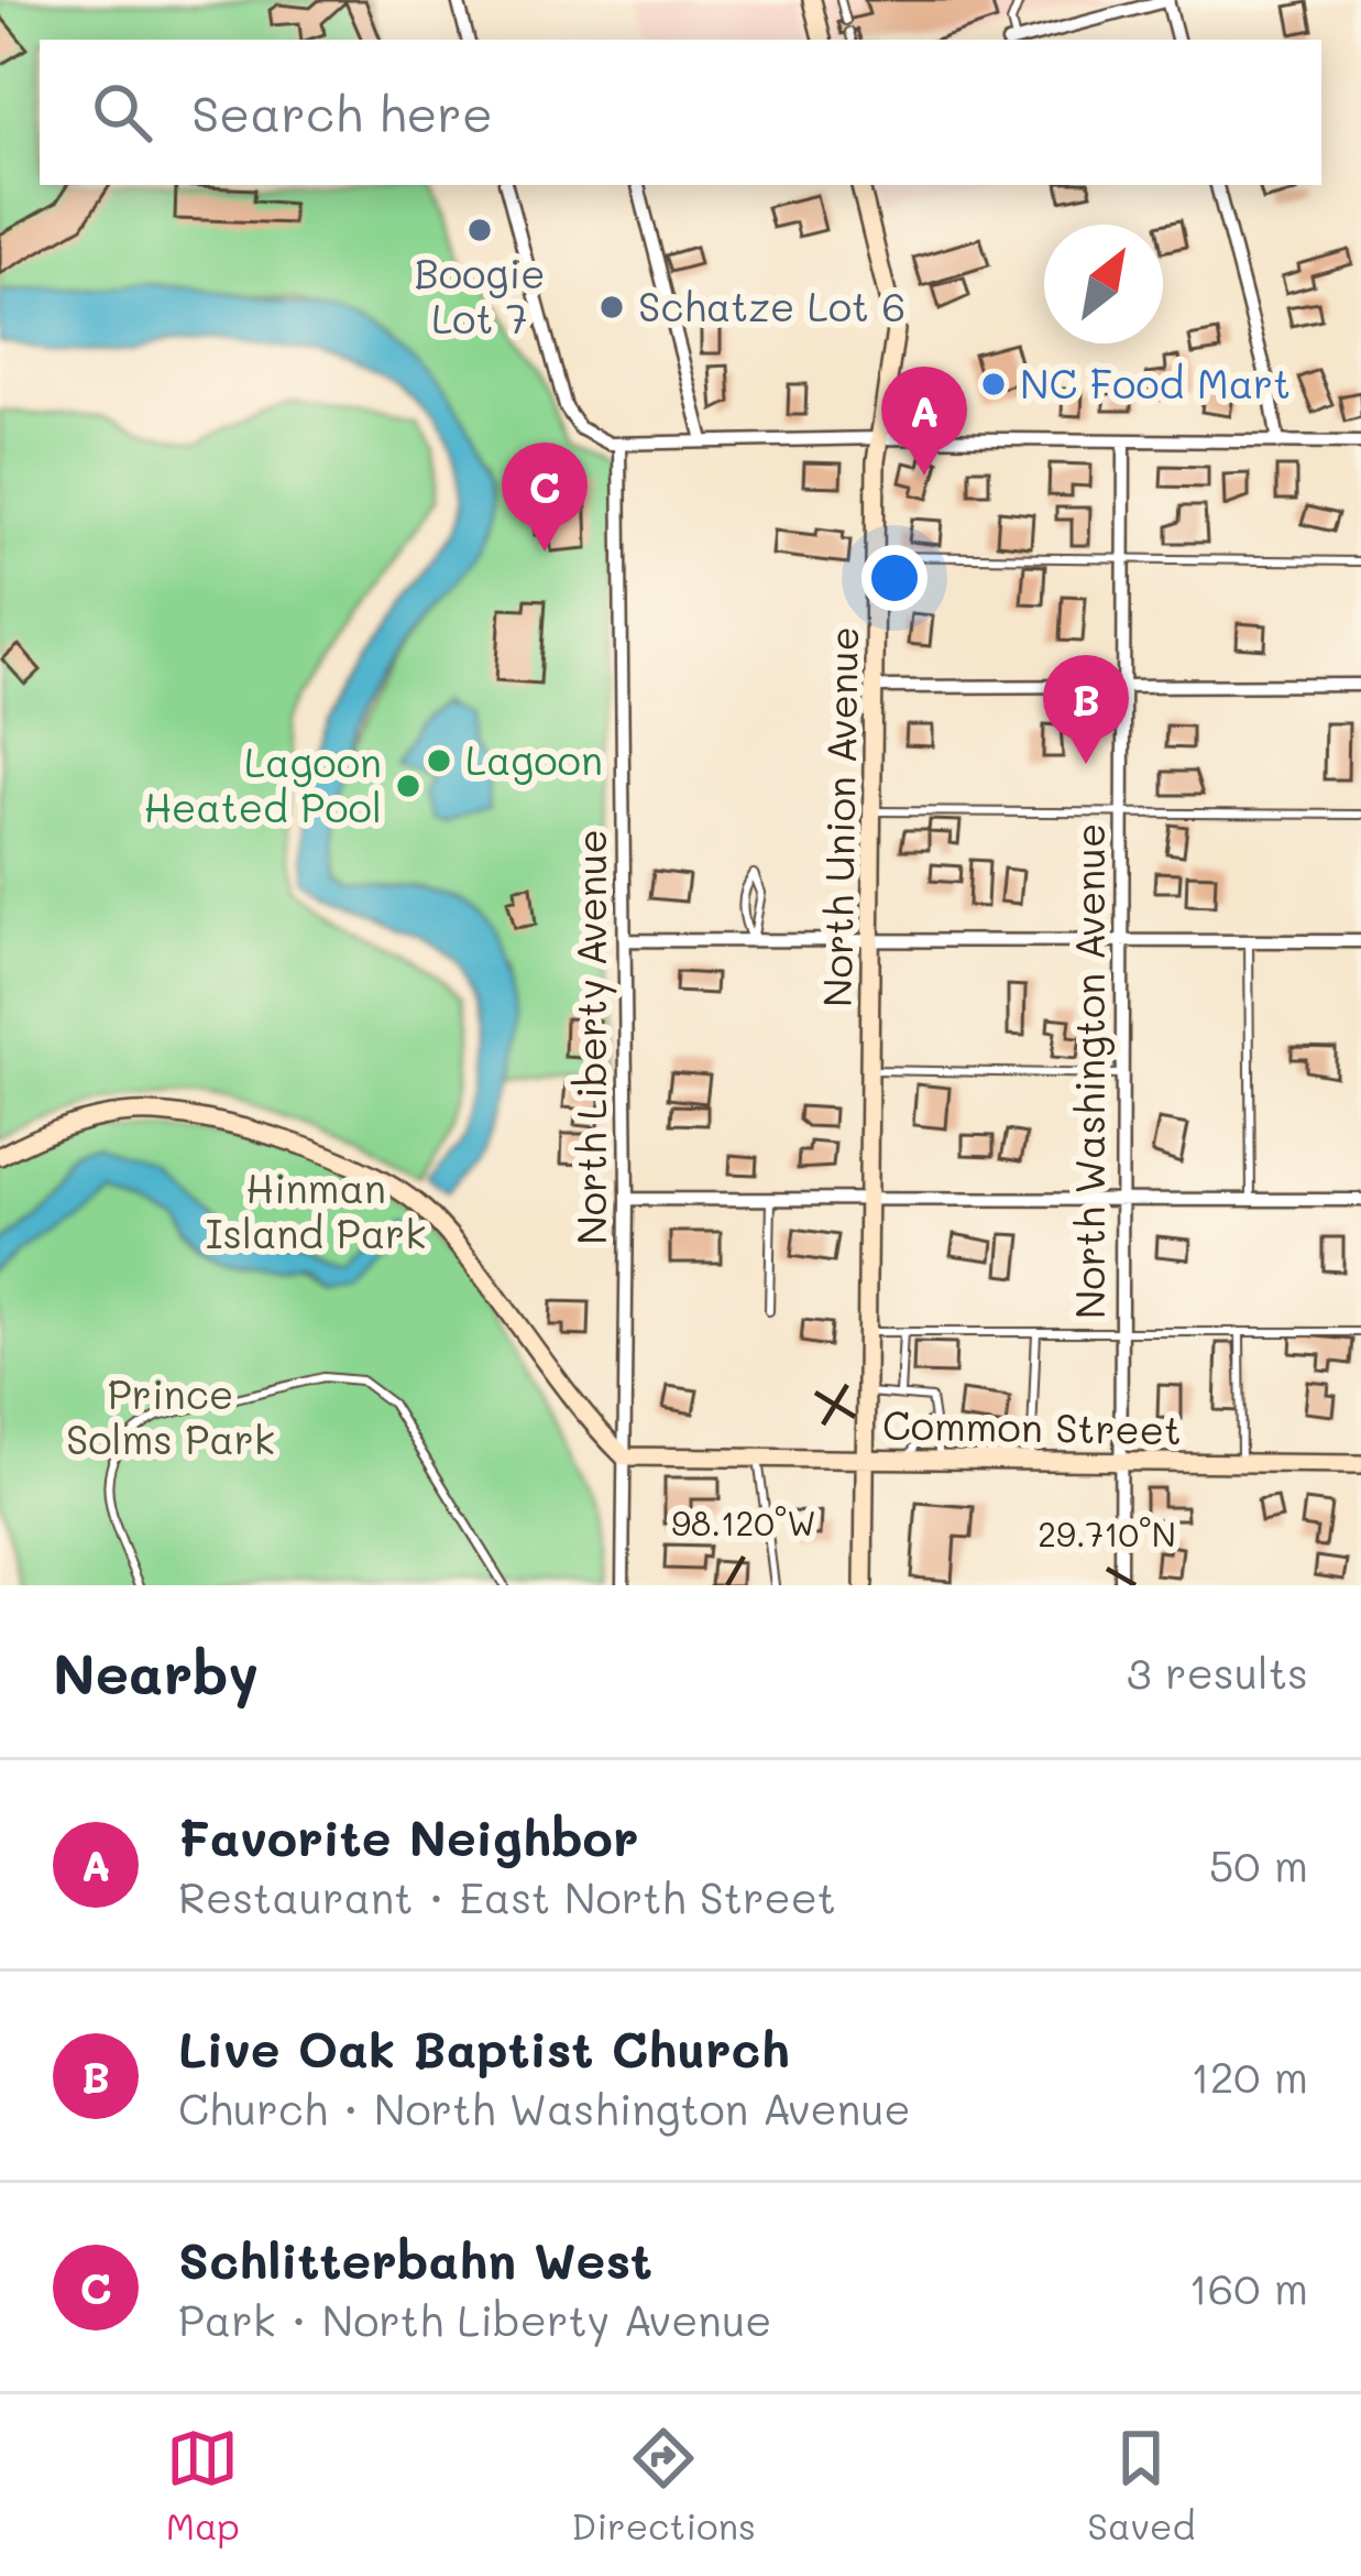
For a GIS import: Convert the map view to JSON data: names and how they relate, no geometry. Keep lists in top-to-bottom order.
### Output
{
  "streets": {
    "street": [
      "North Union Avenue",
      "North Liberty Avenue",
      "North Washington Avenue",
      "Common Street"
    ]
  },
  "crossings": [
    ["North Union Avenue", "Common Street"],
    ["North Liberty Avenue", "Common Street"],
    ["North Washington Avenue", "Common Street"]
  ],
  "parks": ["Hinman Island Park", "Prince Solms Park"],
  "places": [
    "Boogie Lot 7",
    "Schatze Lot 6",
    "NC Food Mart",
    "Lagoon",
    "Lagoon Heated Pool"
  ],
  "north": "top right",
  "page": {
    "search": "Search here",
    "pins": ["A", "C", "B"],
    "heading": ["Nearby", "3 results"],
    "list": [
      {
        "mark": "A",
        "name": "Favorite Neighbor",
        "note": "Restaurant · East North Street",
        "value": "50 m"
      },
      {
        "mark": "B",
        "name": "Live Oak Baptist Church",
        "note": "Church · North Washington Avenue",
        "value": "120 m"
      },
      {
        "mark": "C",
        "name": "Schlitterbahn West",
        "note": "Park · North Liberty Avenue",
        "value": "160 m"
      }
    ],
    "nav": ["Map", "Directions", "Saved"]
  },
  "coordinates": ["98.120°W", "29.710°N"]
}
